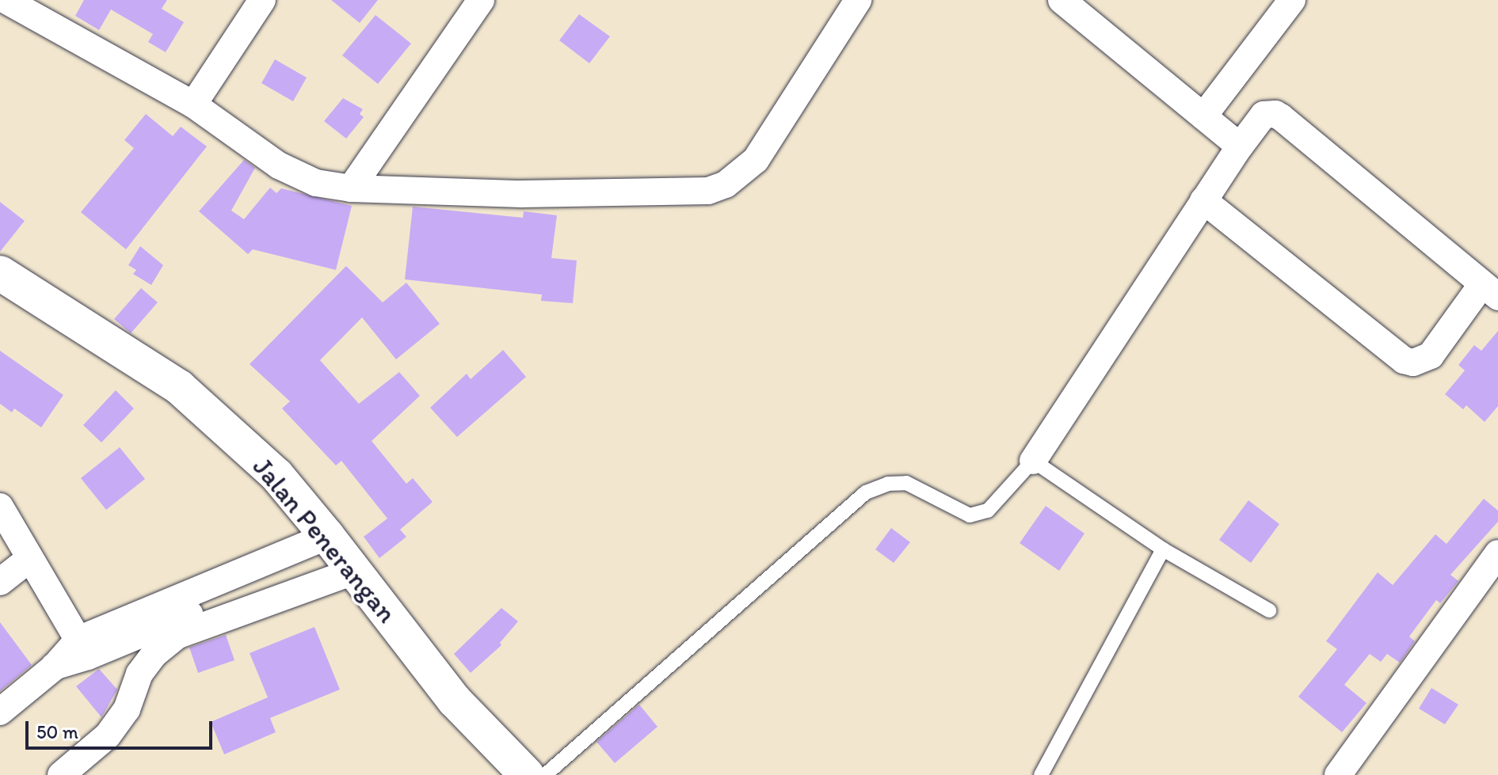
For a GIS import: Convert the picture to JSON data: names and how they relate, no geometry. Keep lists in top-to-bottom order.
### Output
{
  "streets": {
    "street": ["Jalan Penerangan"]
  },
  "scale_bar": "50 m"
}
